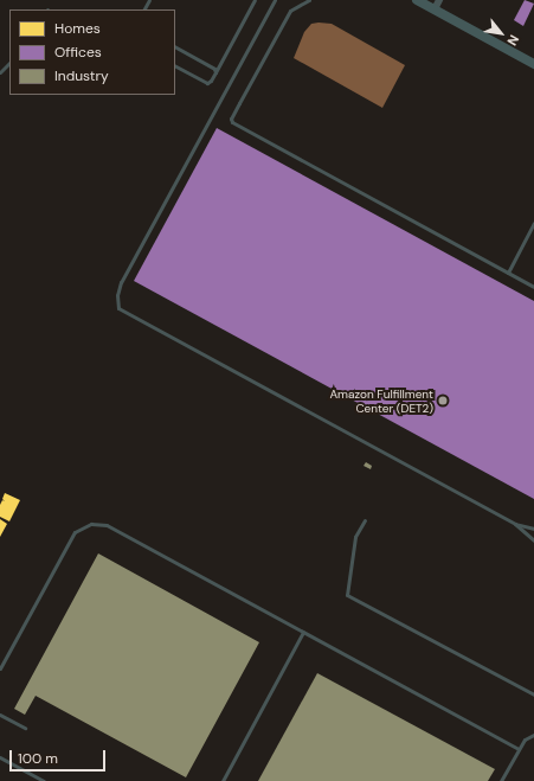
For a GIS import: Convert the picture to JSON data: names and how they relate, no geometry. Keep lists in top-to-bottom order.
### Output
{
  "places": ["Amazon Fulfillment Center (DET2)"],
  "legend": ["Homes", "Offices", "Industry"],
  "scale_bar": "100 m",
  "north": "bottom right"
}
